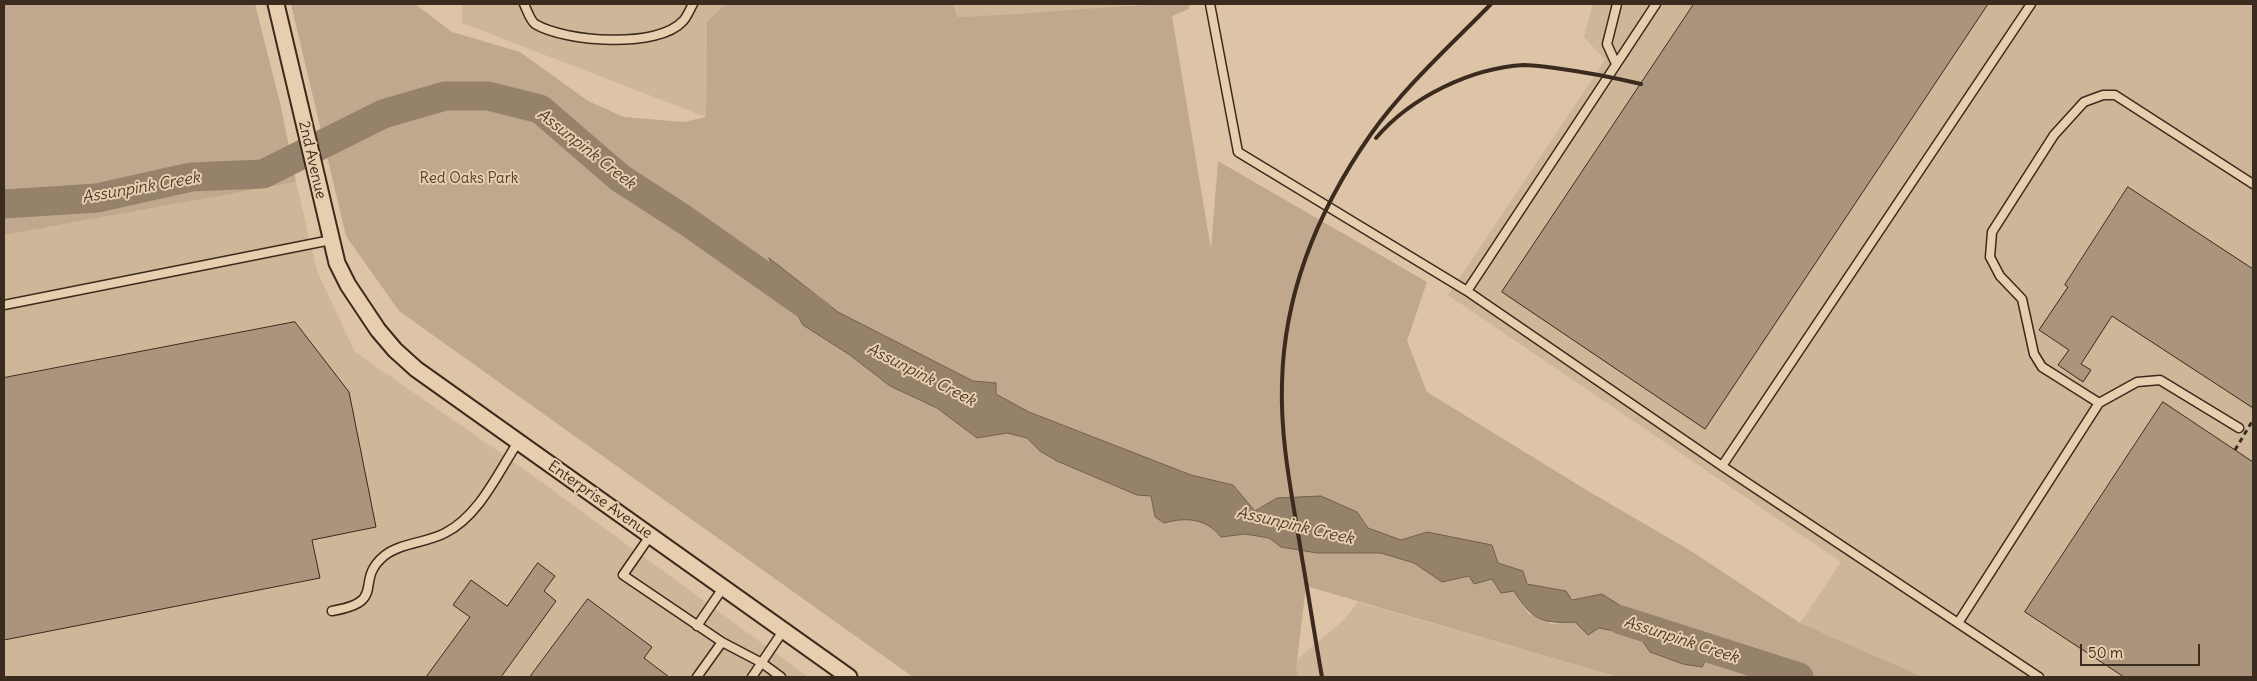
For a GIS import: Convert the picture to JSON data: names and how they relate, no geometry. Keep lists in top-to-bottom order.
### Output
{
  "streets": {
    "street": ["2nd Avenue", "Enterprise Avenue"]
  },
  "crossings": [
    ["2nd Avenue", "Enterprise Avenue"]
  ],
  "water": ["Assunpink Creek"],
  "parks": ["Red Oaks Park"],
  "scale_bar": "50 m"
}
